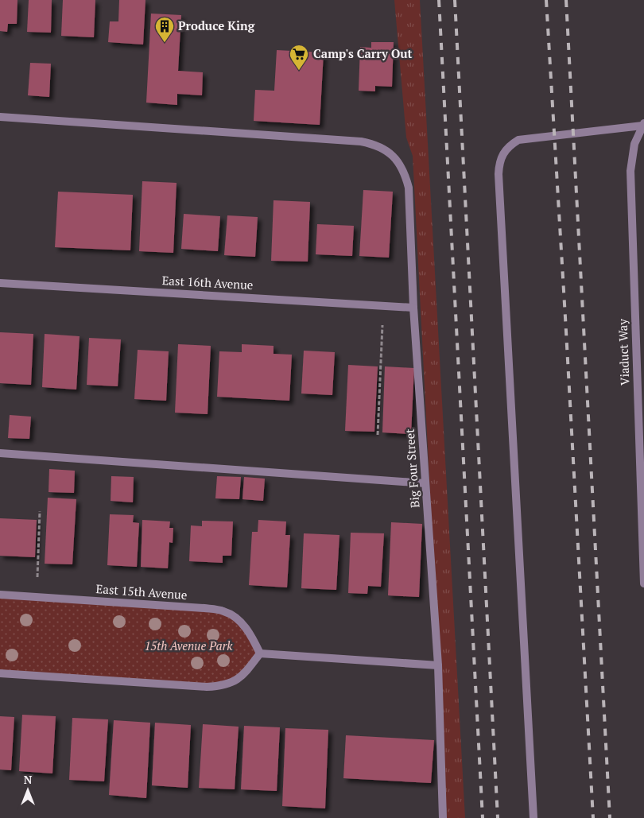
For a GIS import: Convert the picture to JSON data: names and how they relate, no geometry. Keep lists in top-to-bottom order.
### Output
{
  "streets": {
    "street": [
      "East 16th Avenue",
      "Viaduct Way",
      "Big Four Street",
      "East 15th Avenue"
    ]
  },
  "crossings": [
    ["East 16th Avenue", "Big Four Street"]
  ],
  "parks": ["15th Avenue Park"],
  "places": {
    "building": ["Produce King"],
    "supermarket": ["Camp's Carry Out"]
  },
  "north": "top"
}
